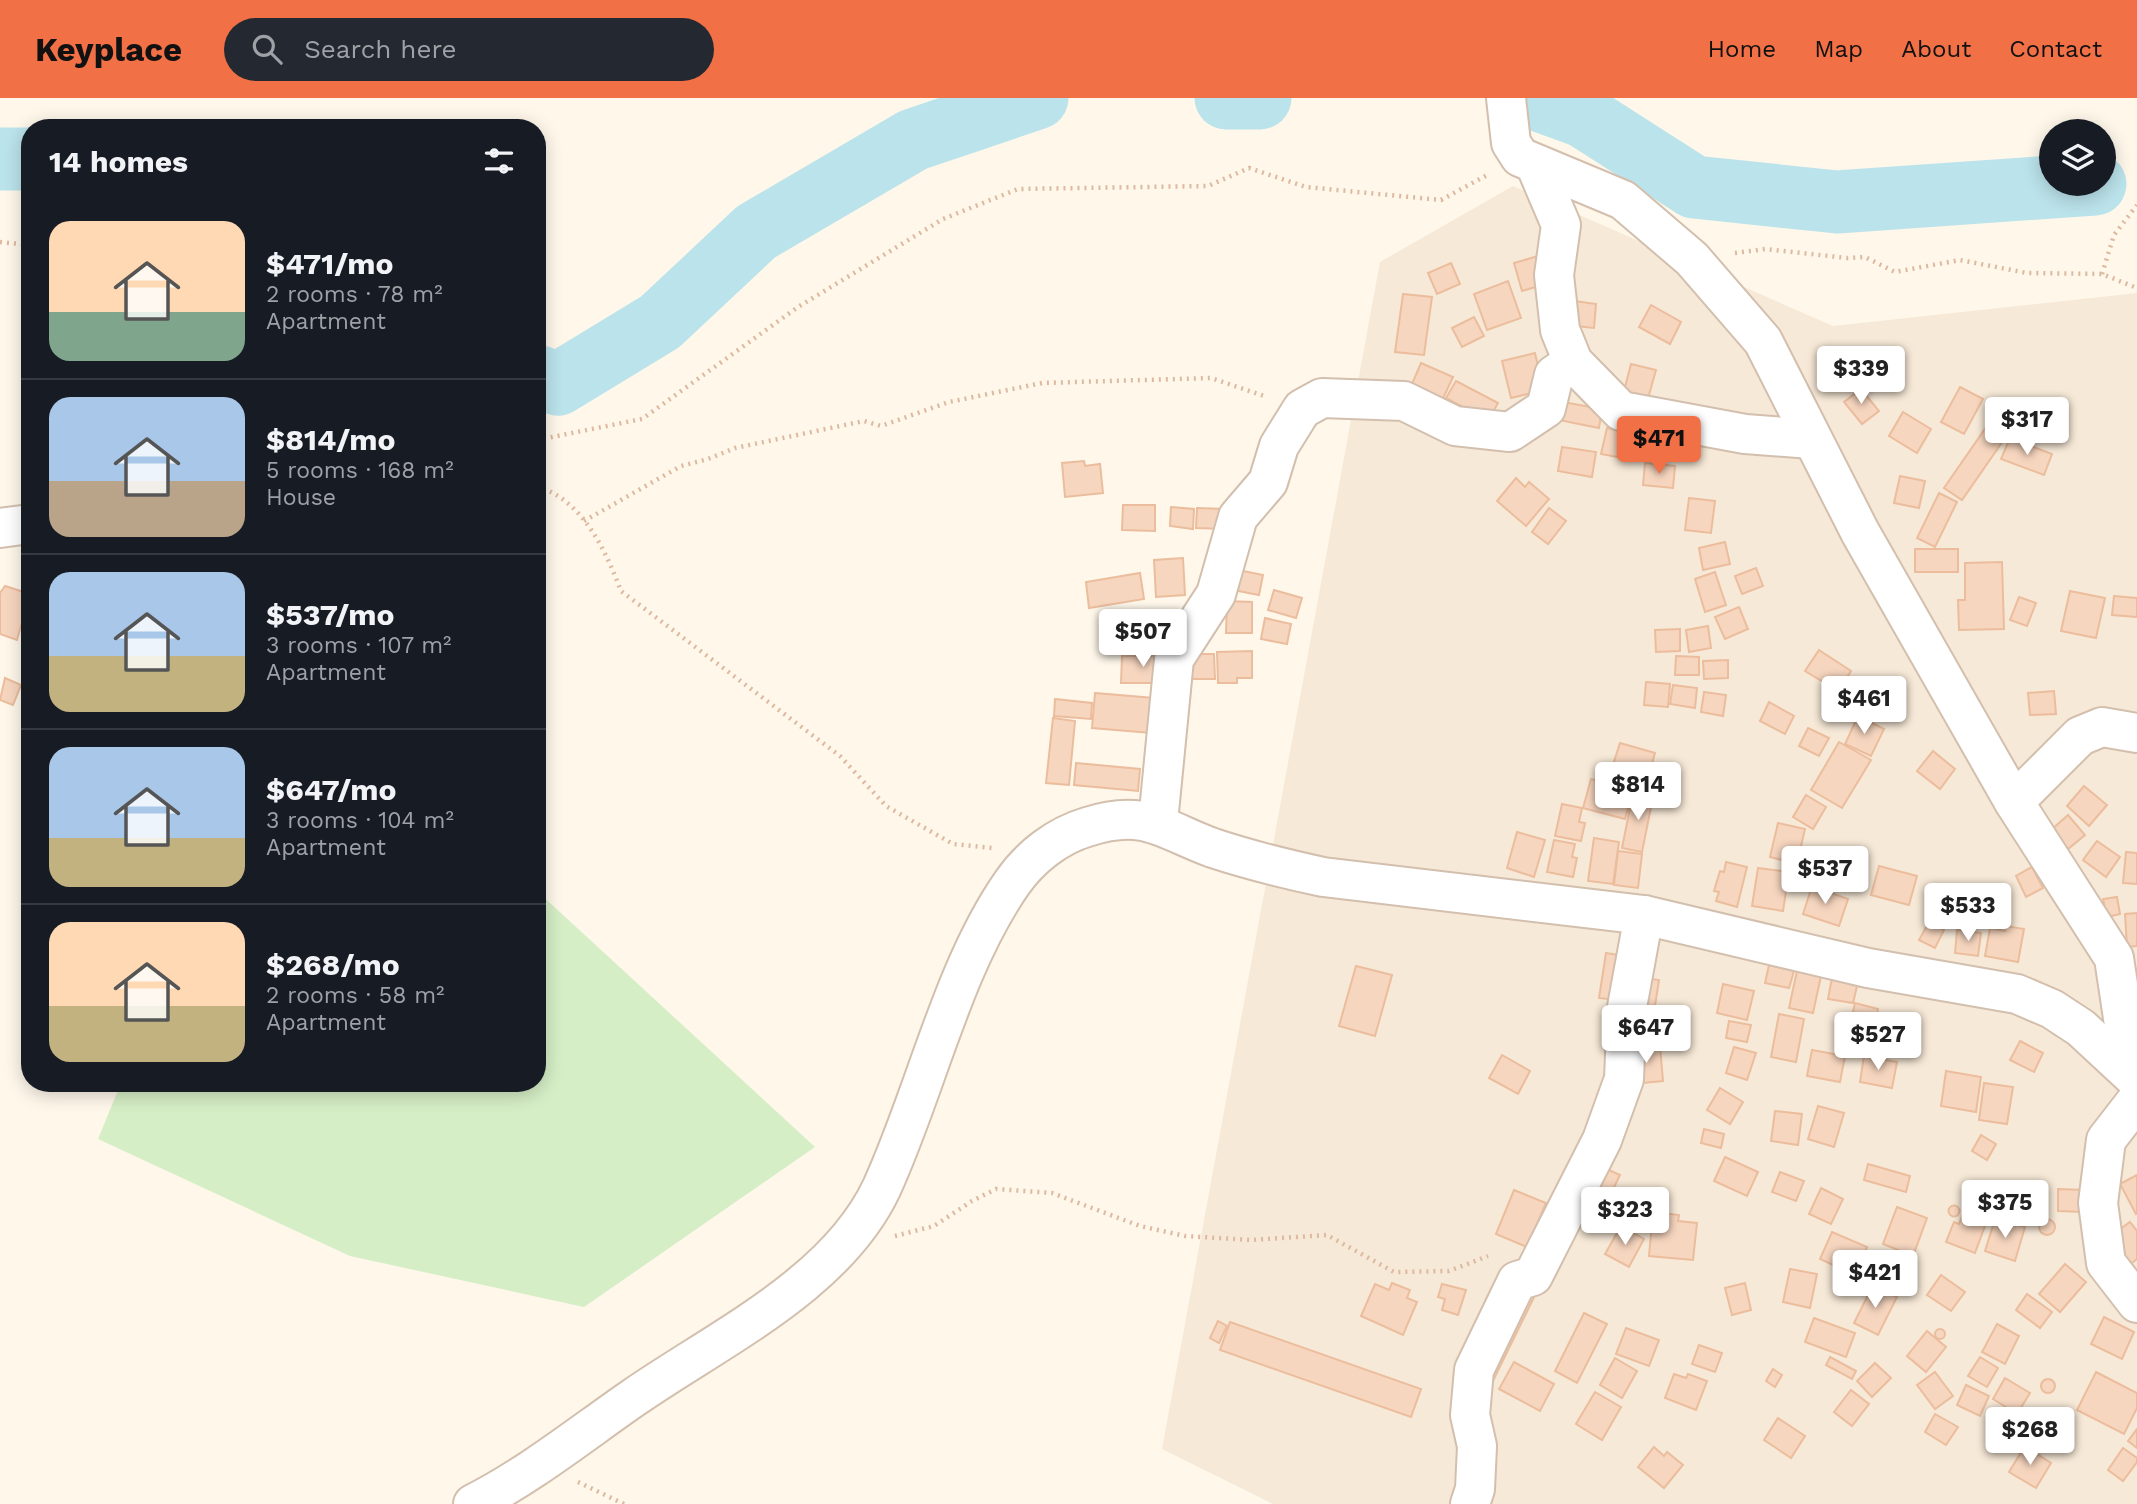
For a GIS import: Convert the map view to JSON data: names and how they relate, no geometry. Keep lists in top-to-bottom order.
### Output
{
  "page": {
    "header": "Keyplace",
    "search": "Search here",
    "nav": [
      "Home",
      "Map",
      "About",
      "Contact"
    ],
    "heading": "14 homes",
    "list": [
      {
        "name": "$471/mo",
        "note": "2 rooms · 78 m² · Apartment"
      },
      {
        "name": "$814/mo",
        "note": "5 rooms · 168 m² · House"
      },
      {
        "name": "$537/mo",
        "note": "3 rooms · 107 m² · Apartment"
      },
      {
        "name": "$647/mo",
        "note": "3 rooms · 104 m² · Apartment"
      },
      {
        "name": "$268/mo",
        "note": "2 rooms · 58 m² · Apartment"
      }
    ],
    "price": [
      "$339",
      "$317",
      "$471",
      "$507",
      "$461",
      "$814",
      "$537",
      "$533",
      "$647",
      "$527",
      "$375",
      "$323",
      "$421",
      "$268"
    ]
  }
}
